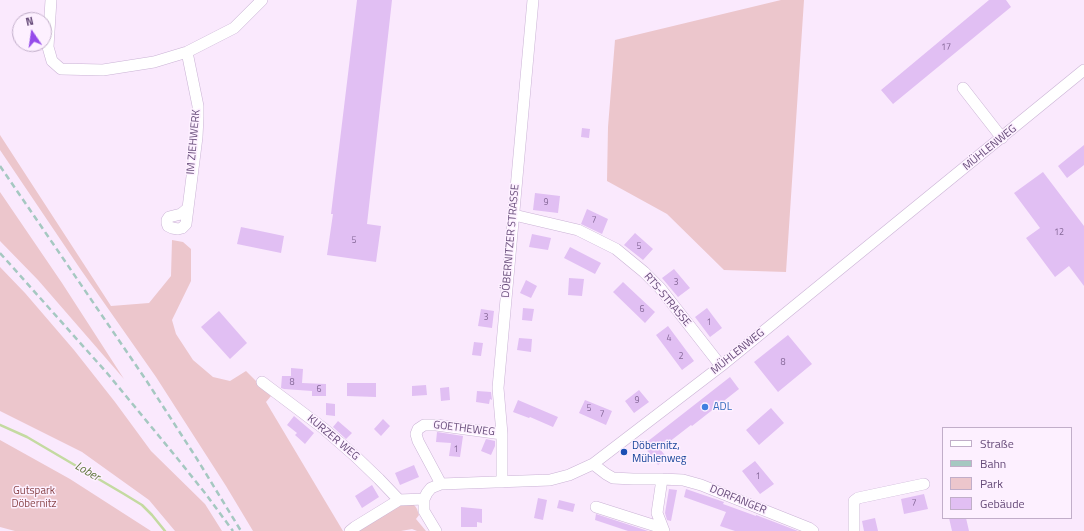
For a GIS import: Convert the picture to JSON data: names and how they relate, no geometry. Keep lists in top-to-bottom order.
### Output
{
  "streets": {
    "street": [
      "IM ZIEHWERK",
      "MÜHLENWEG",
      "DÖBERNITZER STRASSE",
      "RTS-STRASSE",
      "GOETHEWEG",
      "KURZER WEG",
      "DORFANGER"
    ]
  },
  "crossings": [
    ["MÜHLENWEG", "DÖBERNITZER STRASSE"],
    ["MÜHLENWEG", "RTS-STRASSE"],
    ["MÜHLENWEG", "GOETHEWEG"],
    ["MÜHLENWEG", "DORFANGER"],
    ["DÖBERNITZER STRASSE", "RTS-STRASSE"],
    ["DÖBERNITZER STRASSE", "GOETHEWEG"]
  ],
  "water": ["Lober"],
  "parks": ["Gutspark Döbernitz"],
  "places": ["ADL", "Döbernitz, Mühlenweg"],
  "house_numbers": [
    "17",
    "9",
    "7",
    "12",
    "5",
    "5",
    "3",
    "6",
    "3",
    "1",
    "4",
    "2",
    "8",
    "8",
    "6",
    "9",
    "5",
    "7",
    "1",
    "1",
    "7"
  ],
  "legend": [
    "Straße",
    "Bahn",
    "Park",
    "Gebäude"
  ],
  "north": "top"
}
